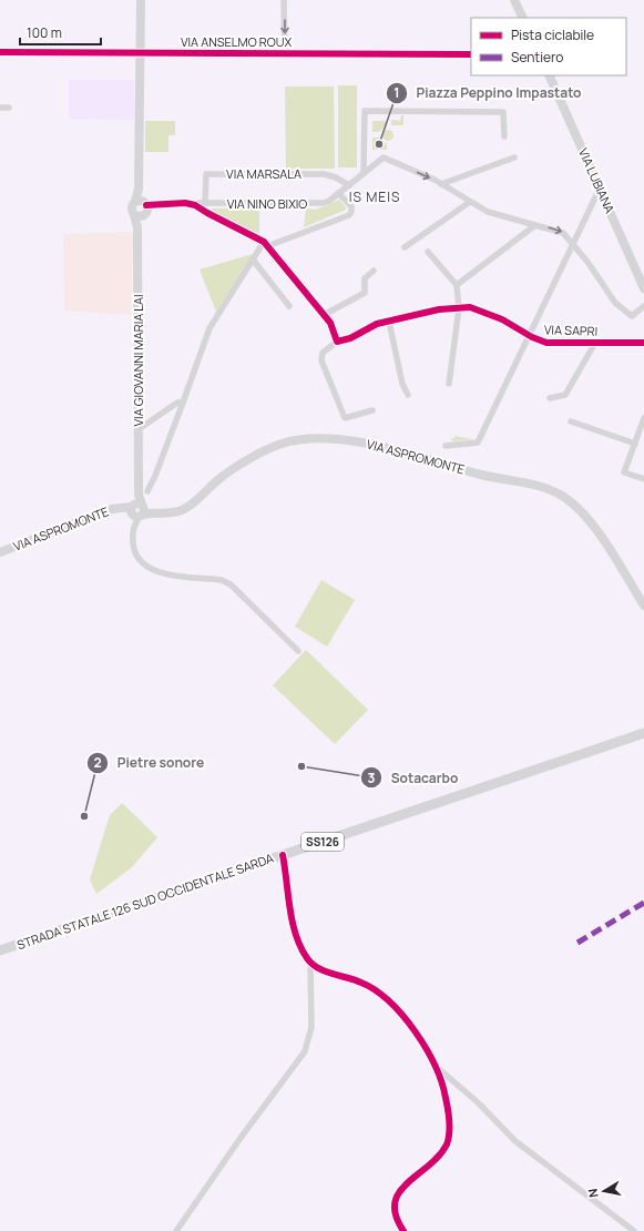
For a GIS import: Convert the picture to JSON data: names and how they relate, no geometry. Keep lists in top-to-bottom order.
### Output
{
  "streets": {
    "main road": ["SS126", "STRADA STATALE 126 SUD OCCIDENTALE SARDA"],
    "street": [
      "VIA ANSELMO ROUX",
      "VIA MARSALA",
      "VIA LUBIANA",
      "VIA NINO BIXIO",
      "VIA SAPRI",
      "VIA GIOVANNI MARIA LAI",
      "VIA ASPROMONTE"
    ]
  },
  "crossings": [
    ["VIA ANSELMO ROUX", "VIA GIOVANNI MARIA LAI"],
    ["VIA MARSALA", "VIA NINO BIXIO"],
    ["VIA NINO BIXIO", "VIA GIOVANNI MARIA LAI"],
    ["VIA GIOVANNI MARIA LAI", "VIA ASPROMONTE"]
  ],
  "districts": ["IS MEIS"],
  "places": ["Piazza Peppino Impastato", "Sotacarbo", "Pietre sonore"],
  "legend": ["Pista ciclabile", "Sentiero"],
  "scale_bar": "100 m",
  "north": "left"
}
